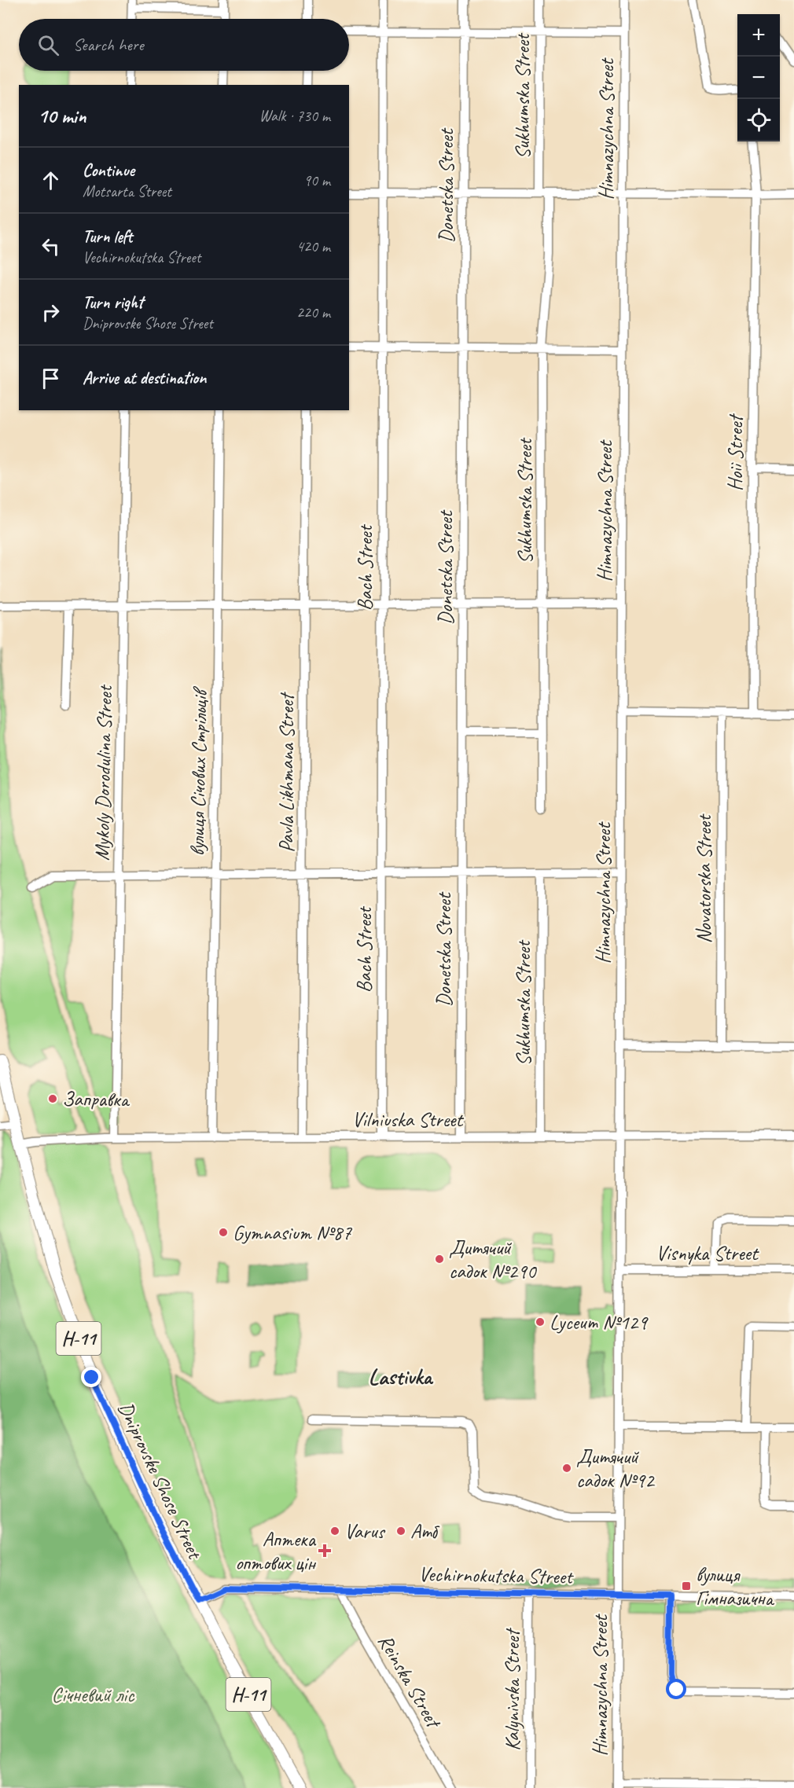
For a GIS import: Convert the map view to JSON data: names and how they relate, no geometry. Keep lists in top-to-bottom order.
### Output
{
  "streets": {
    "main road": ["Н-11", "Dniprovske Shose Street"],
    "street": [
      "Sukhumska Street",
      "Himnazychna Street",
      "Donetska Street",
      "Hoii Street",
      "Bach Street",
      "Mykoly Dorodulina Street",
      "вулиця Січових Стрільців",
      "Pavla Likhmana Street",
      "Novatorska Street",
      "Vilniuska Street",
      "Visnyka Street",
      "Vechirnokutska Street",
      "Reinska Street",
      "Kalynivska Street"
    ]
  },
  "crossings": [
    ["Sukhumska Street", "Vilniuska Street"],
    ["Himnazychna Street", "Vilniuska Street"],
    ["Himnazychna Street", "Visnyka Street"],
    ["Himnazychna Street", "Vechirnokutska Street"],
    ["Donetska Street", "Vilniuska Street"],
    ["Bach Street", "Vilniuska Street"],
    ["Mykoly Dorodulina Street", "Vilniuska Street"],
    ["вулиця Січових Стрільців", "Vilniuska Street"],
    ["Pavla Likhmana Street", "Vilniuska Street"],
    ["Vilniuska Street", "Dniprovske Shose Street"],
    ["Dniprovske Shose Street", "Vechirnokutska Street"],
    ["Vechirnokutska Street", "Reinska Street"],
    ["Vechirnokutska Street", "Kalynivska Street"]
  ],
  "districts": ["Lastivka"],
  "parks": ["Січневий ліс"],
  "places": {
    "other": [
      "Заправка",
      "Gymnasium №87",
      "Дитячий садок №290",
      "Lyceum №129",
      "Дитячий садок №92",
      "Varus",
      "Атб"
    ],
    "health": ["Аптека оптових цін"],
    "transit": ["вулиця Гімназична"]
  },
  "page": {
    "map_buttons": ["+", "−"],
    "search": "Search here",
    "heading": ["10 min", "Walk · 730 m"],
    "list": [
      ["Continue", "Motsarta Street", "90 m"],
      ["Turn left", "Vechirnokutska Street", "420 m"],
      ["Turn right", "Dniprovske Shose Street", "220 m"],
      "Arrive at destination"
    ]
  }
}
